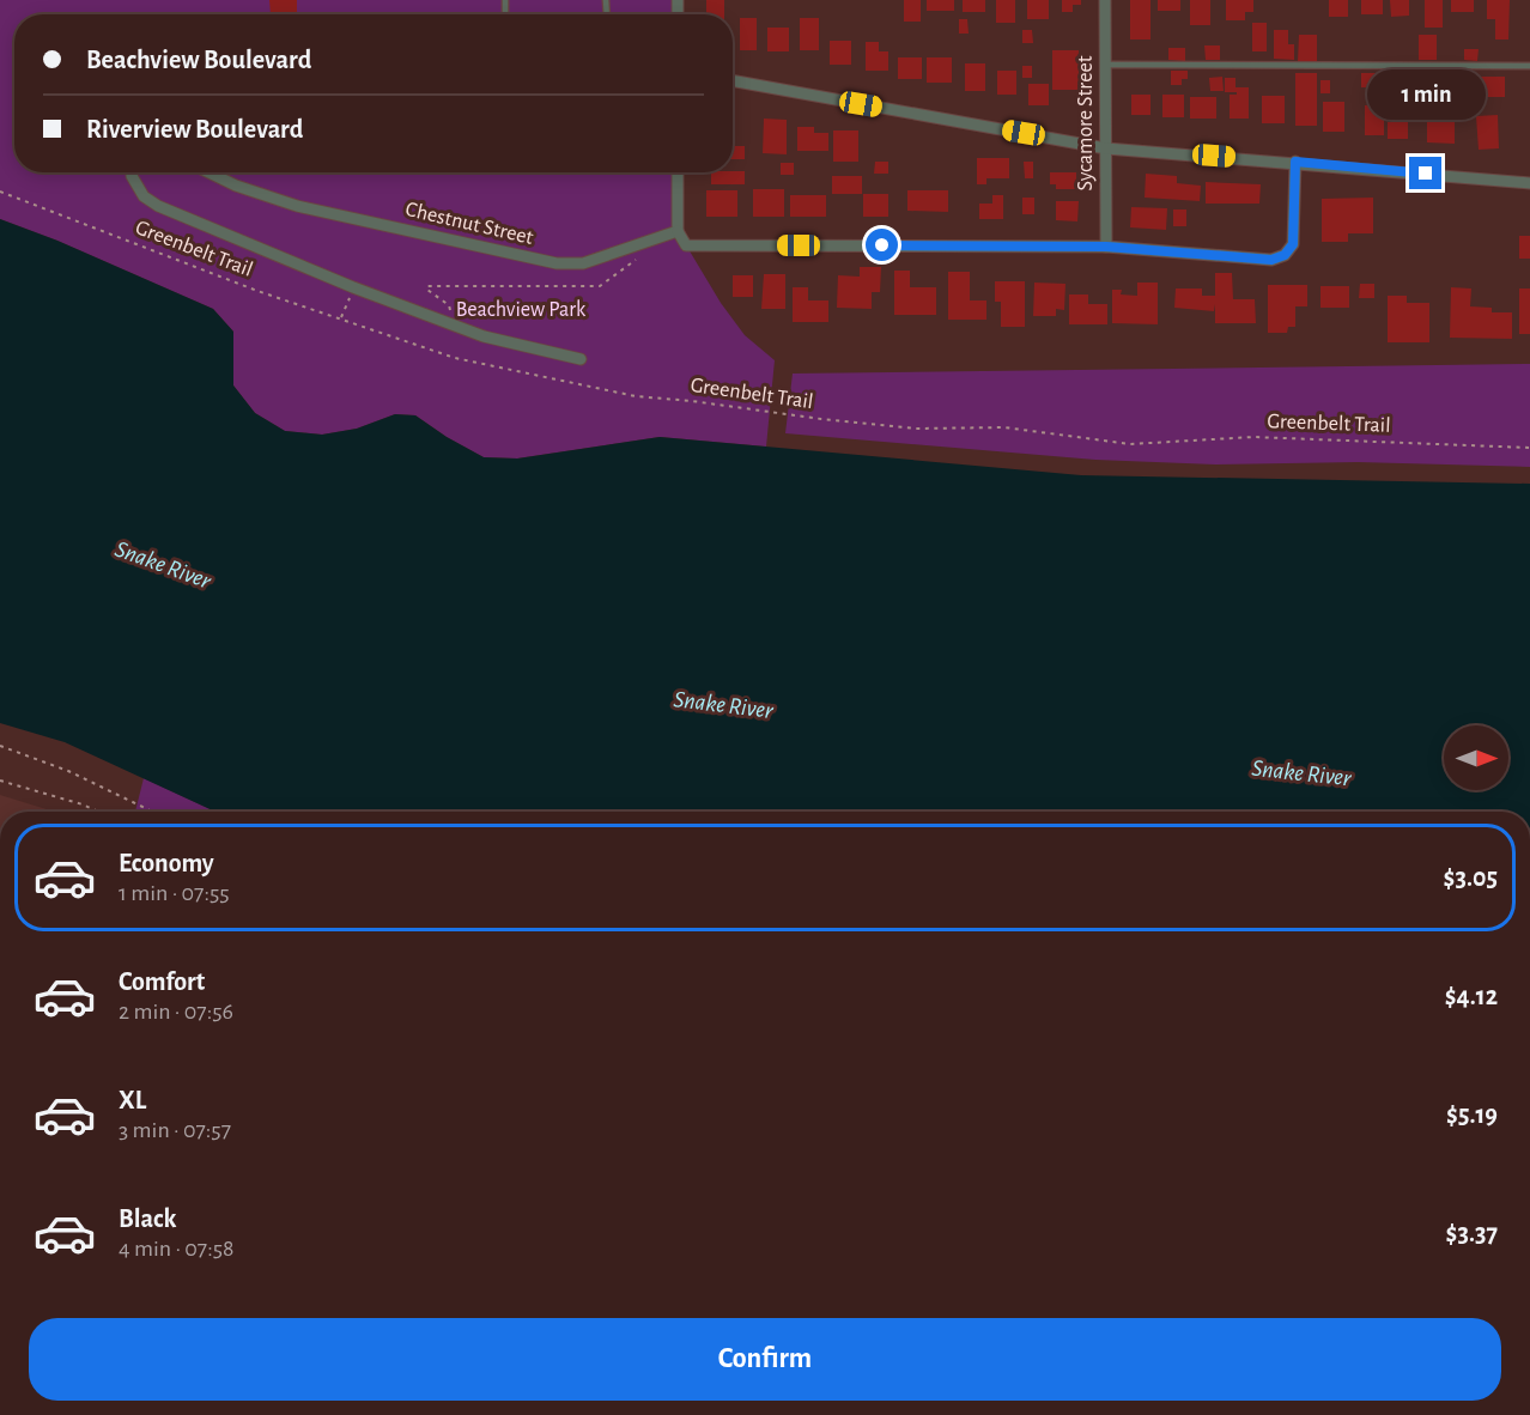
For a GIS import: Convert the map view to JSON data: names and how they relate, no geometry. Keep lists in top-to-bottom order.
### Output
{
  "streets": {
    "street": ["Sycamore Street", "Chestnut Street"],
    "path": ["Greenbelt Trail"]
  },
  "water": ["Snake River"],
  "parks": ["Beachview Park"],
  "north": "right",
  "page": {
    "banner": ["Beachview Boulevard", "Riverview Boulevard"],
    "bubble": "1 min",
    "list": [
      {
        "name": "Economy",
        "note": "1 min · 07:55",
        "value": "$3.05"
      },
      {
        "name": "Comfort",
        "note": "2 min · 07:56",
        "value": "$4.12"
      },
      {
        "name": "XL",
        "note": "3 min · 07:57",
        "value": "$5.19"
      },
      {
        "name": "Black",
        "note": "4 min · 07:58",
        "value": "$3.37"
      }
    ],
    "buttons": "Confirm"
  }
}
